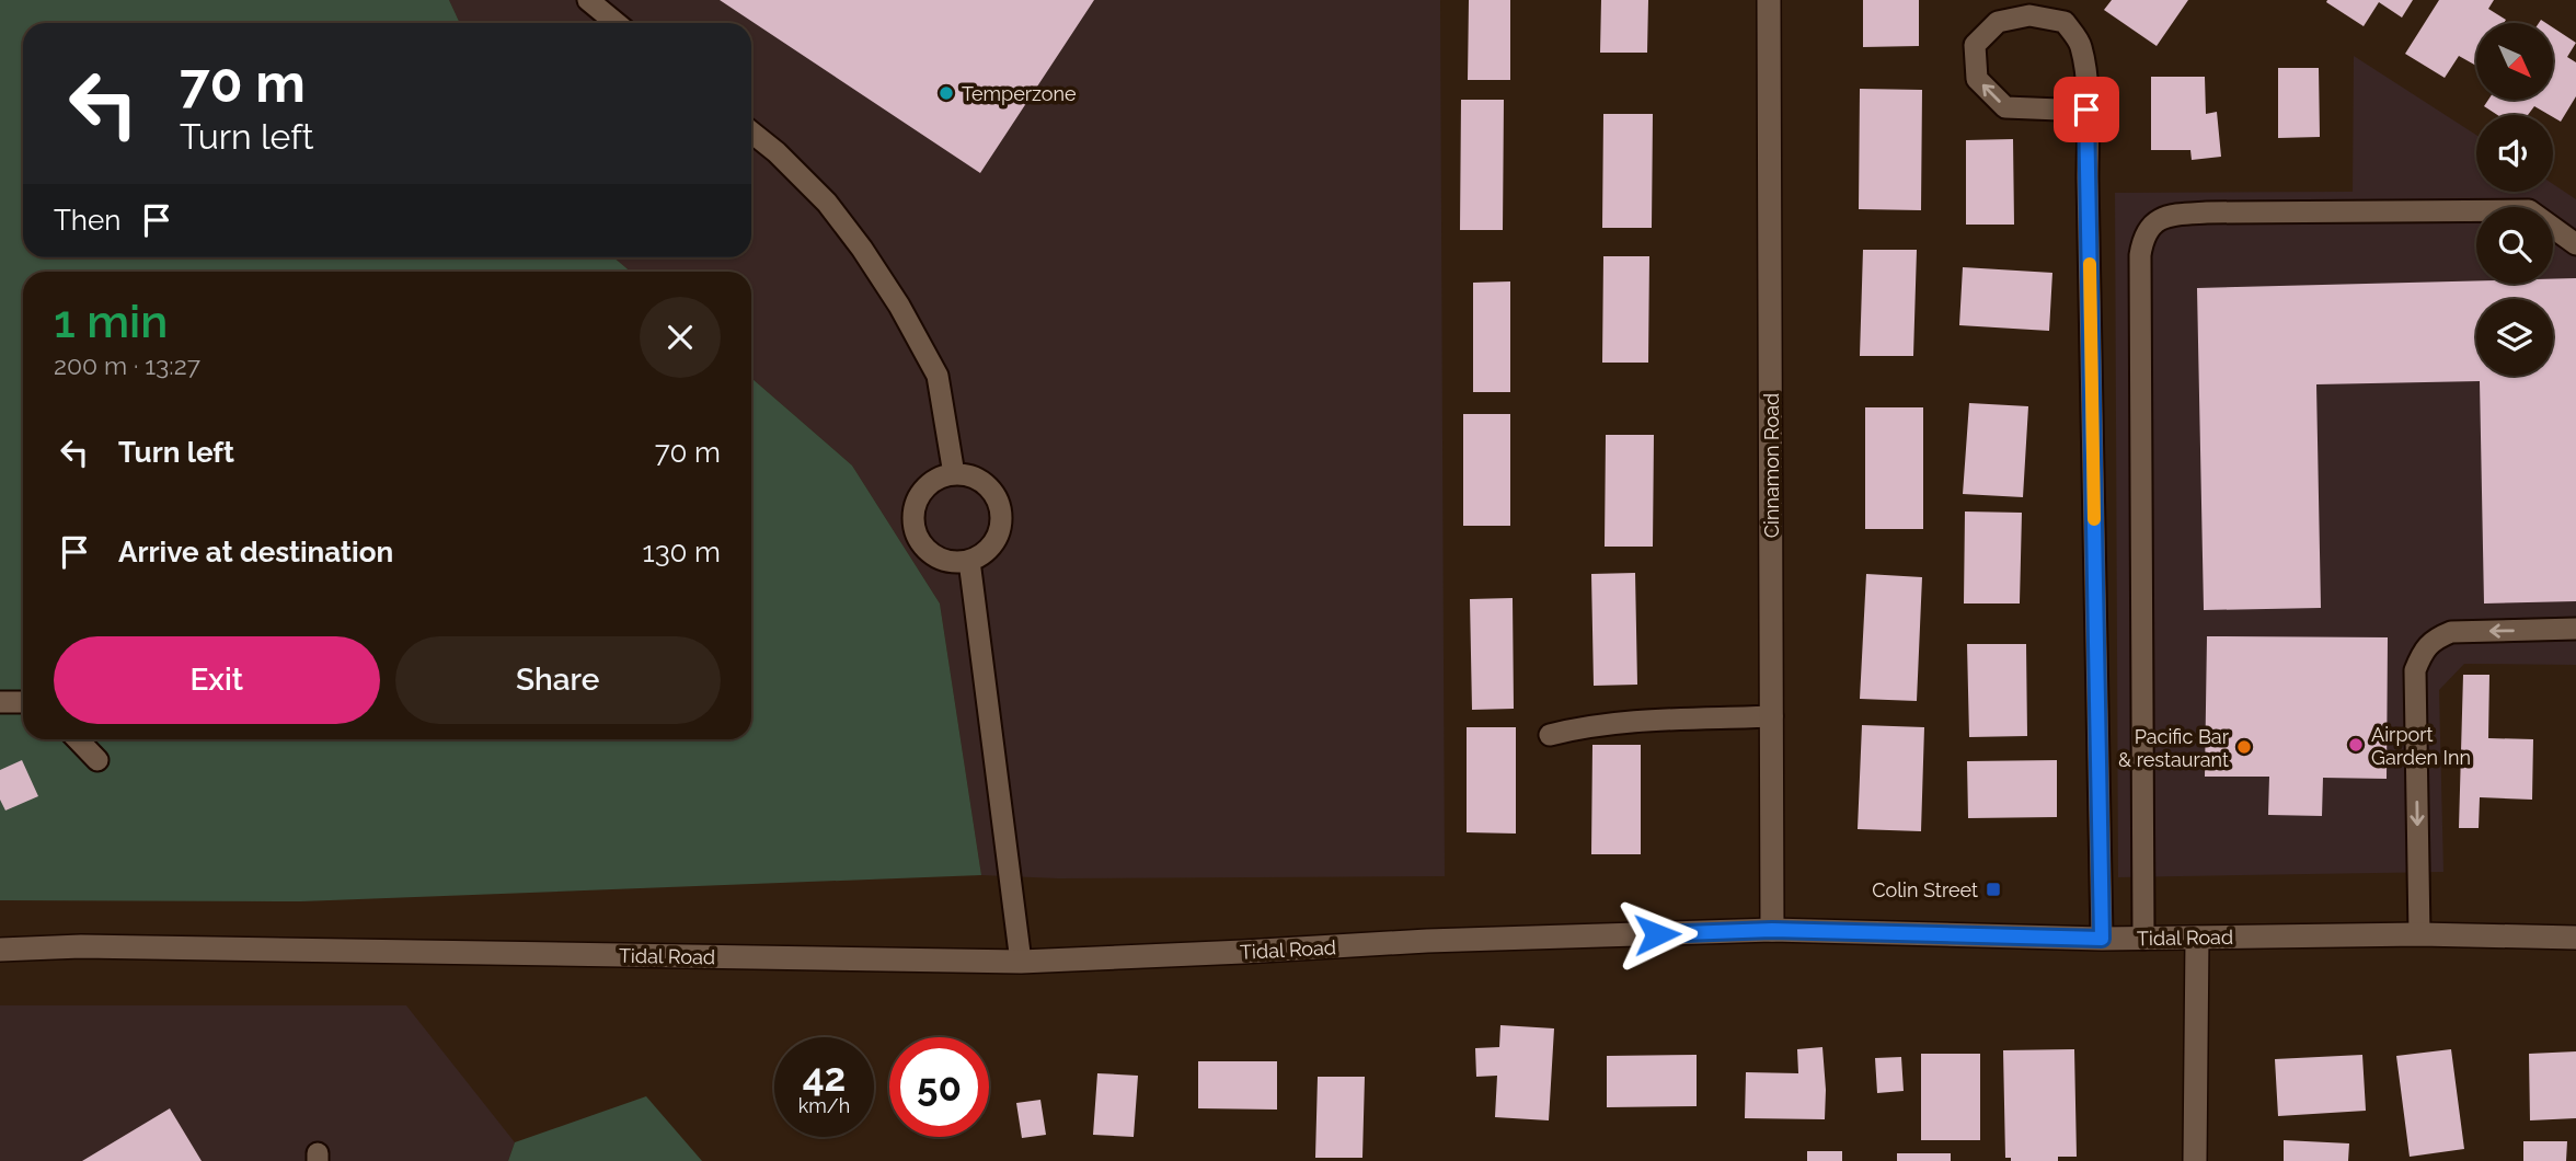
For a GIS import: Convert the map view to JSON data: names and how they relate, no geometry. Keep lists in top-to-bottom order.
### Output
{
  "streets": {
    "main road": ["Cinnamon Road", "Tidal Road"]
  },
  "crossings": [
    ["Cinnamon Road", "Tidal Road"]
  ],
  "places": {
    "other": ["Temperzone", "Airport Garden Inn", "Pacific Bar & restaurant"],
    "transit": ["Colin Street"]
  },
  "north": "bottom right",
  "page": {
    "turn": ["70 m", "Turn left"],
    "then": "Then",
    "heading": ["1 min", "200 m · 13:27"],
    "list": [
      {
        "name": "Turn left",
        "value": "70 m"
      },
      {
        "name": "Arrive at destination",
        "value": "130 m"
      }
    ],
    "buttons": ["Exit", "Share"],
    "speed": "42 km/h",
    "limit": "50"
  }
}
